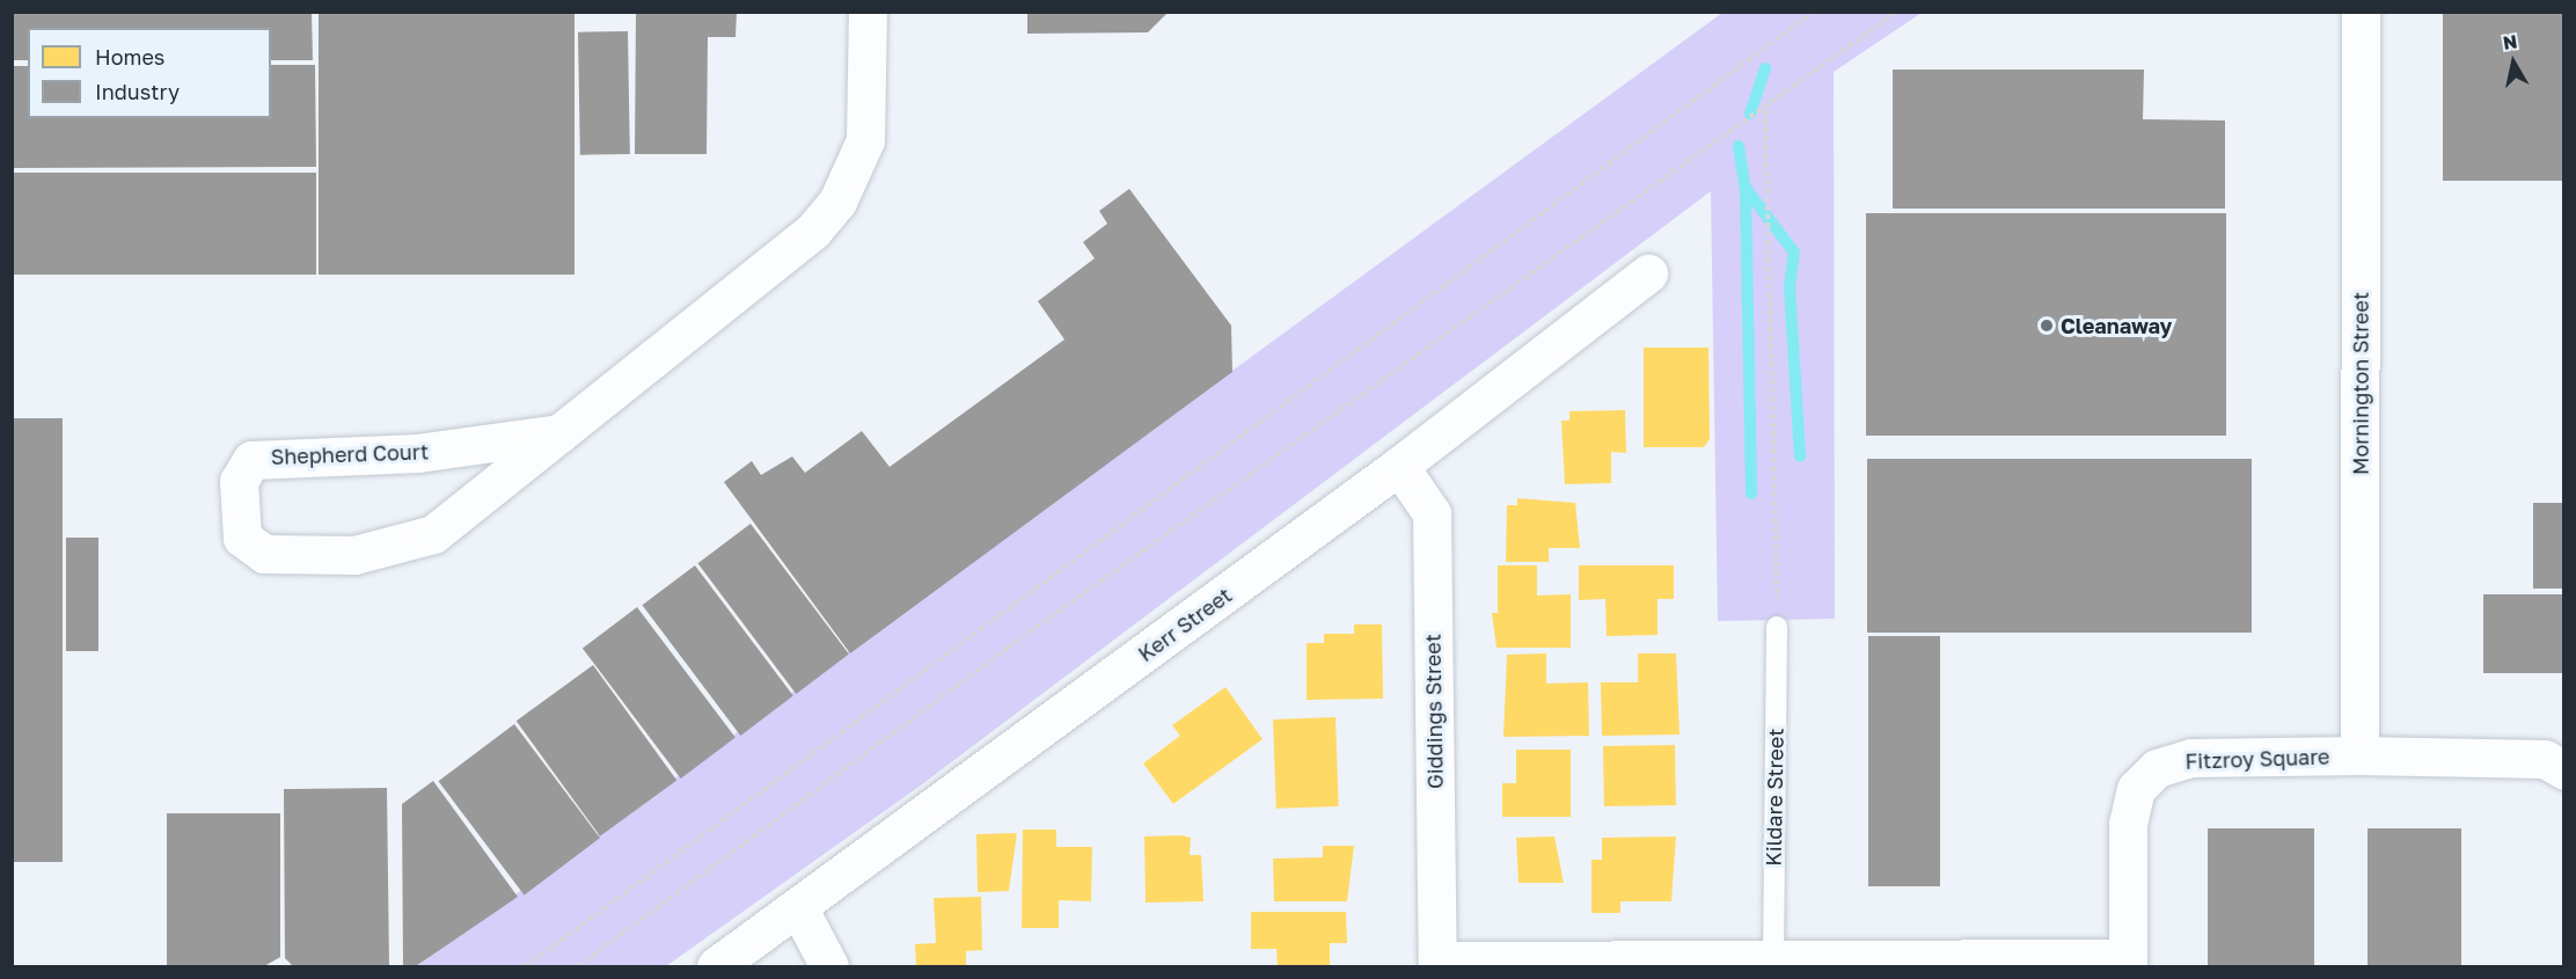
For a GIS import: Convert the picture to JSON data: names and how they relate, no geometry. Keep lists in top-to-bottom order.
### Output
{
  "streets": {
    "street": [
      "Mornington Street",
      "Shepherd Court",
      "Kerr Street",
      "Giddings Street",
      "Fitzroy Square"
    ],
    "lane": ["Kildare Street"]
  },
  "crossings": [
    ["Mornington Street", "Fitzroy Square"],
    ["Kerr Street", "Giddings Street"]
  ],
  "places": ["Cleanaway"],
  "legend": ["Homes", "Industry"],
  "north": "top"
}
